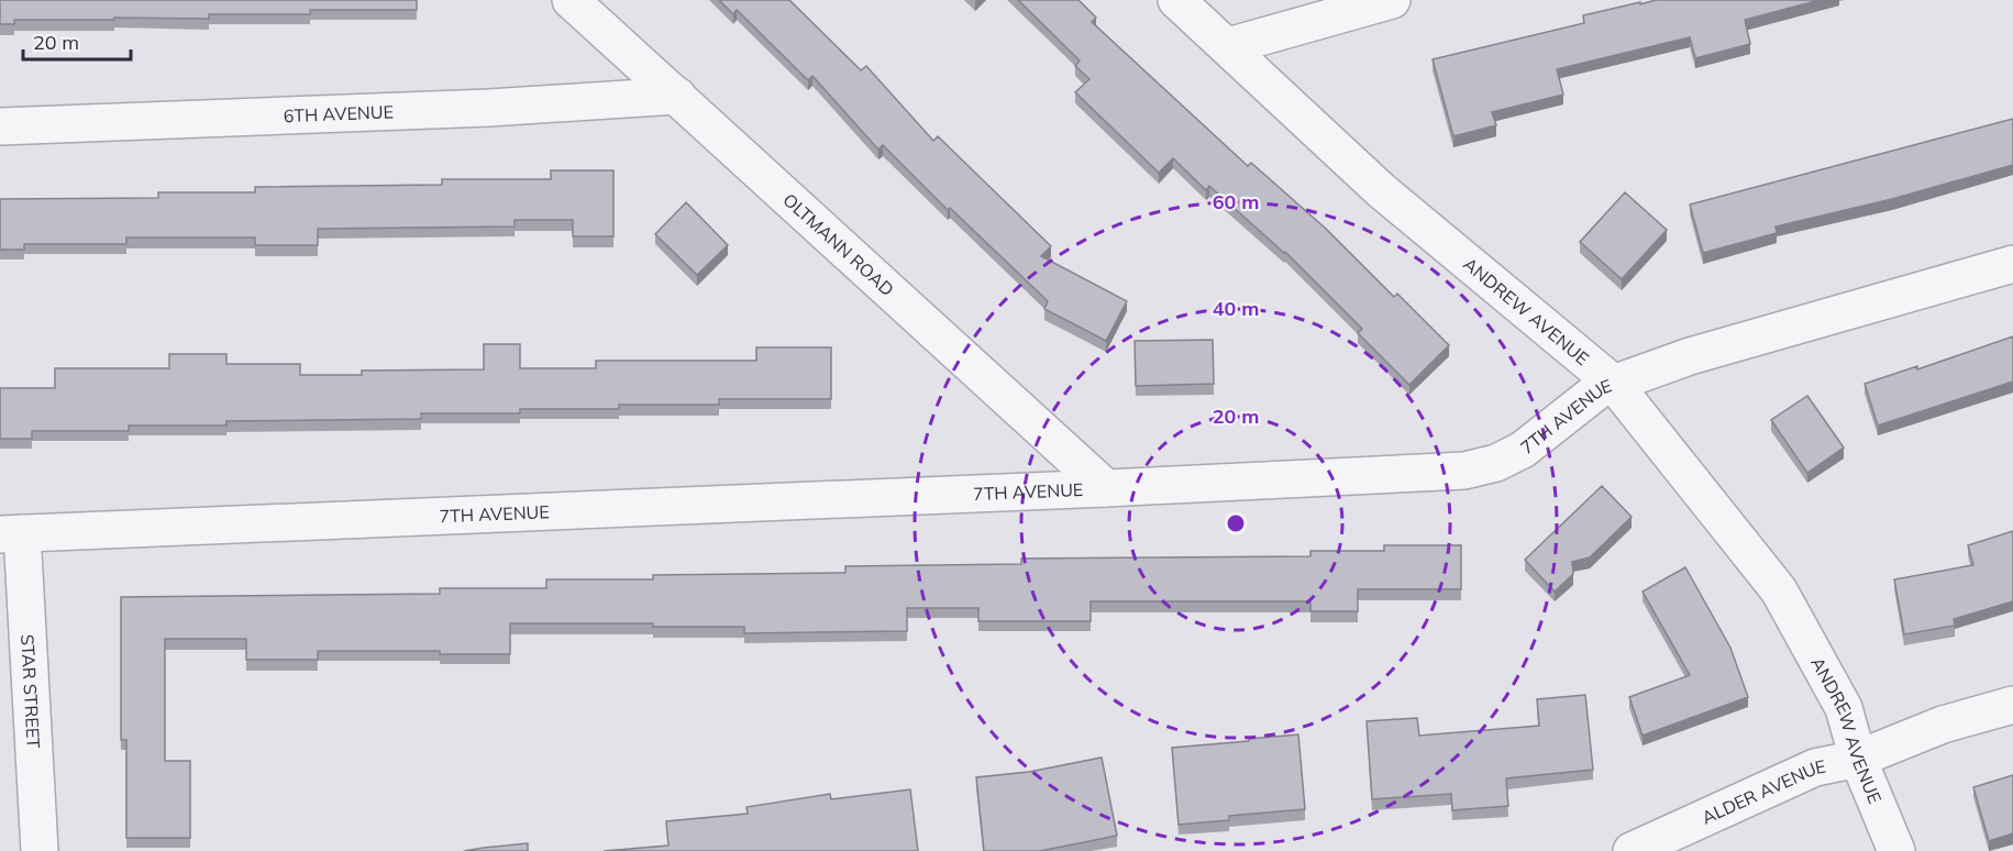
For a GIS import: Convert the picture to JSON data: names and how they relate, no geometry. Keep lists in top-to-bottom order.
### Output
{
  "streets": {
    "street": [
      "6TH AVENUE",
      "OLTMANN ROAD",
      "ANDREW AVENUE",
      "7TH AVENUE",
      "STAR STREET",
      "ALDER AVENUE"
    ]
  },
  "crossings": [
    ["6TH AVENUE", "OLTMANN ROAD"],
    ["OLTMANN ROAD", "7TH AVENUE"],
    ["ANDREW AVENUE", "7TH AVENUE"],
    ["ANDREW AVENUE", "ALDER AVENUE"],
    ["7TH AVENUE", "STAR STREET"]
  ],
  "scale_bar": "20 m",
  "rings": ["60 m", "40 m", "20 m"]
}
